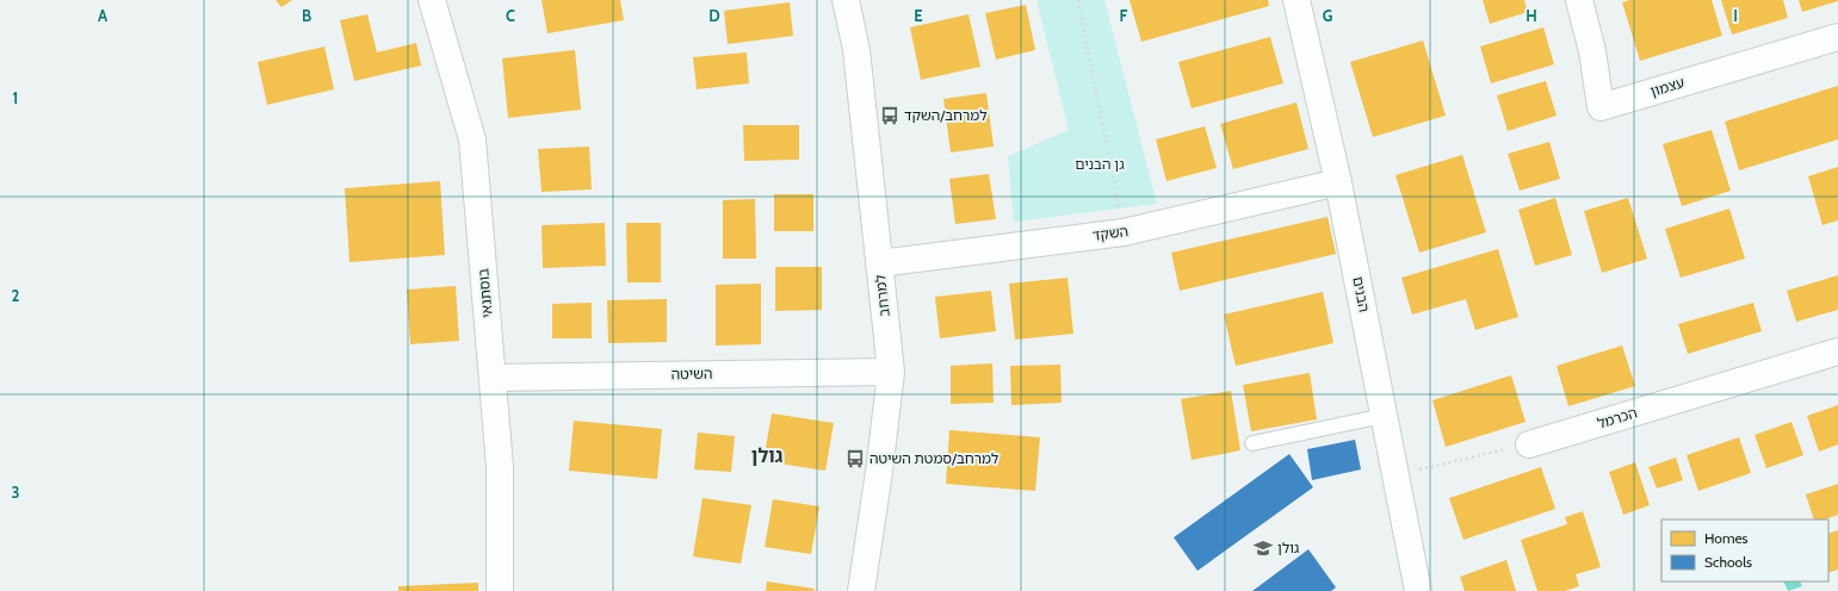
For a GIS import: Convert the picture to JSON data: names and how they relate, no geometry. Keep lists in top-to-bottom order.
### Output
{
  "streets": {
    "street": [
      "עצמון",
      "השקד",
      "בוסתנאי",
      "הבנים",
      "למרחב",
      "השיטה",
      "הכרמל"
    ]
  },
  "crossings": [
    ["השקד", "הבנים"],
    ["השקד", "למרחב"],
    ["בוסתנאי", "השיטה"],
    ["למרחב", "השיטה"]
  ],
  "districts": ["גולן"],
  "parks": ["גן הבנים"],
  "places": {
    "bus stop": ["למרחב/השקד", "למרחב/סמטת השיטה"],
    "school or university": ["גולן"]
  },
  "legend": ["Homes", "Schools"],
  "grid": {
    "columns": [
      "A",
      "B",
      "C",
      "D",
      "E",
      "F",
      "G",
      "H",
      "I"
    ],
    "rows": ["1", "2", "3"]
  }
}
